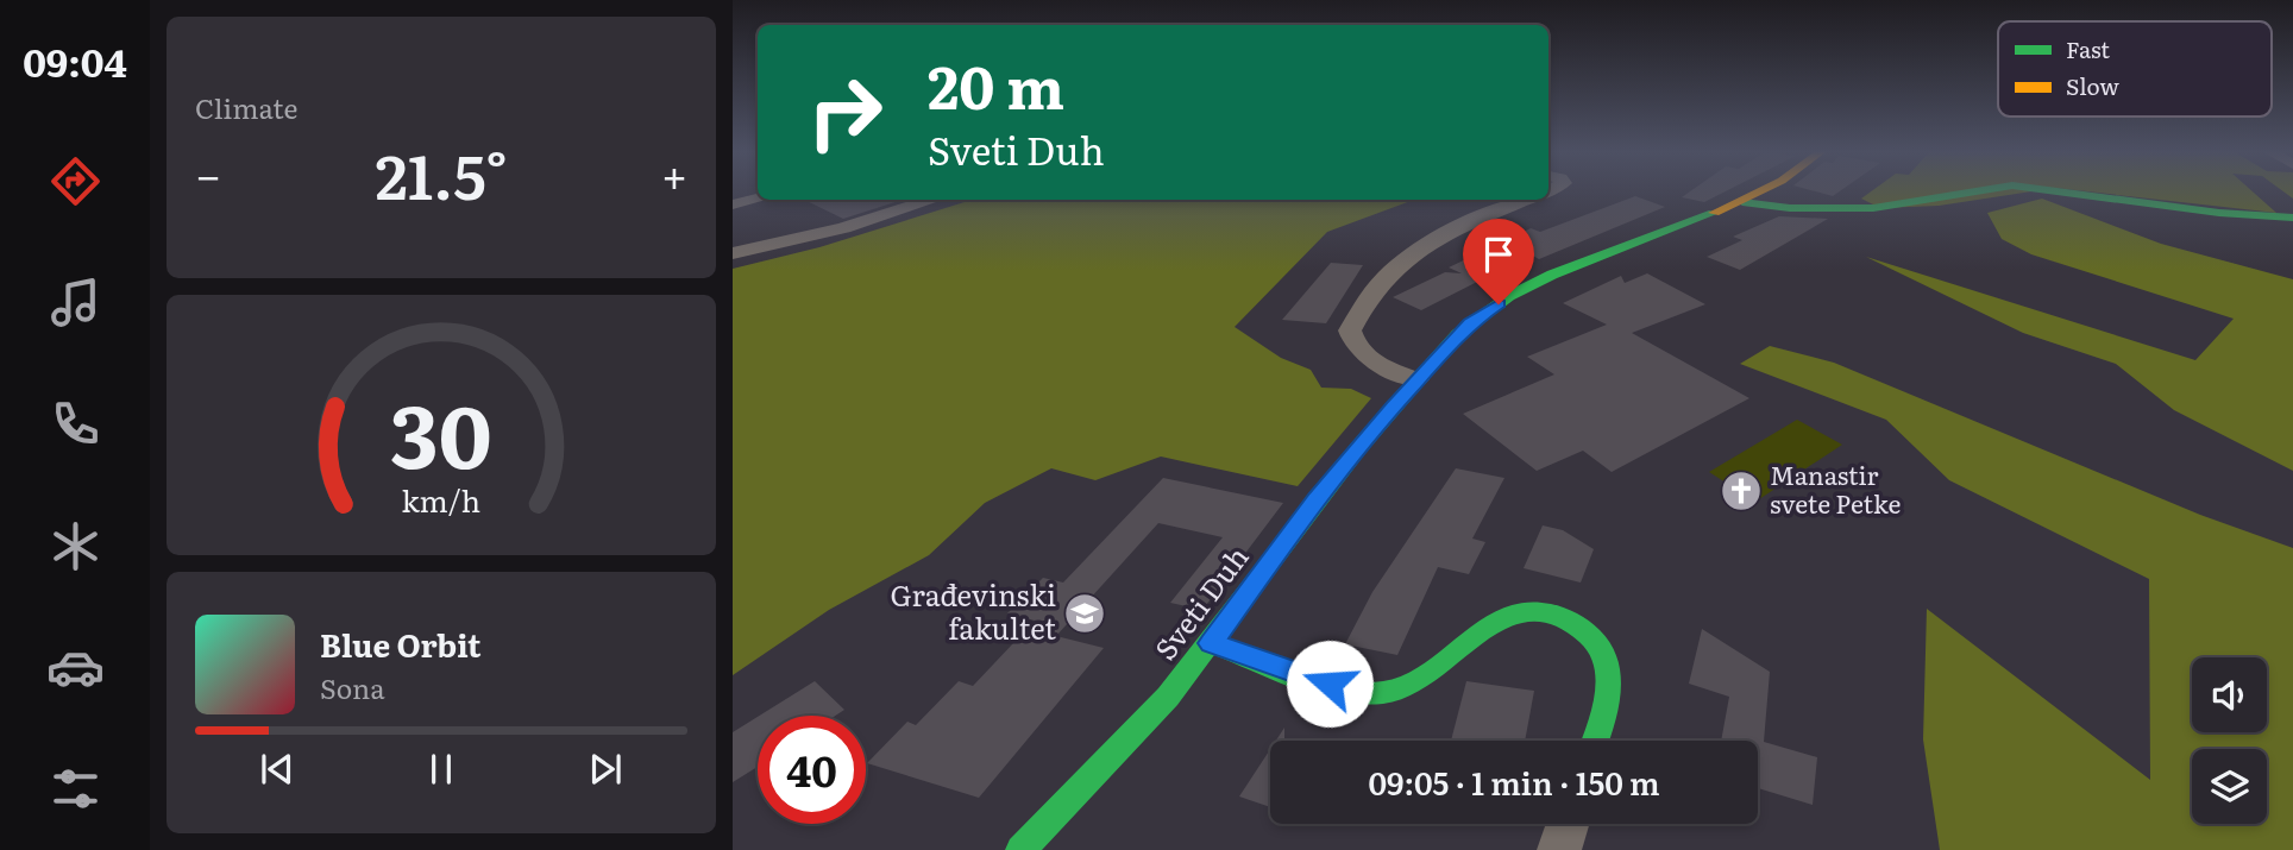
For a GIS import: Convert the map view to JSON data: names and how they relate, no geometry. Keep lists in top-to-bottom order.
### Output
{
  "streets": {
    "main road": ["Sveti Duh"]
  },
  "places": {
    "church": ["Manastir svete Petke"],
    "school or university": ["Građevinski fakultet"]
  },
  "legend": ["Fast", "Slow"],
  "page": {
    "tabs": "09:04",
    "tile": "Climate",
    "turn": ["20 m", "Sveti Duh"],
    "heat": ["−", "21.5°", "+"],
    "song": ["Blue Orbit", "Sona"],
    "limit": "40",
    "trip": "09:05 · 1 min · 150 m",
    "gauge": ["30", "km/h"]
  }
}
